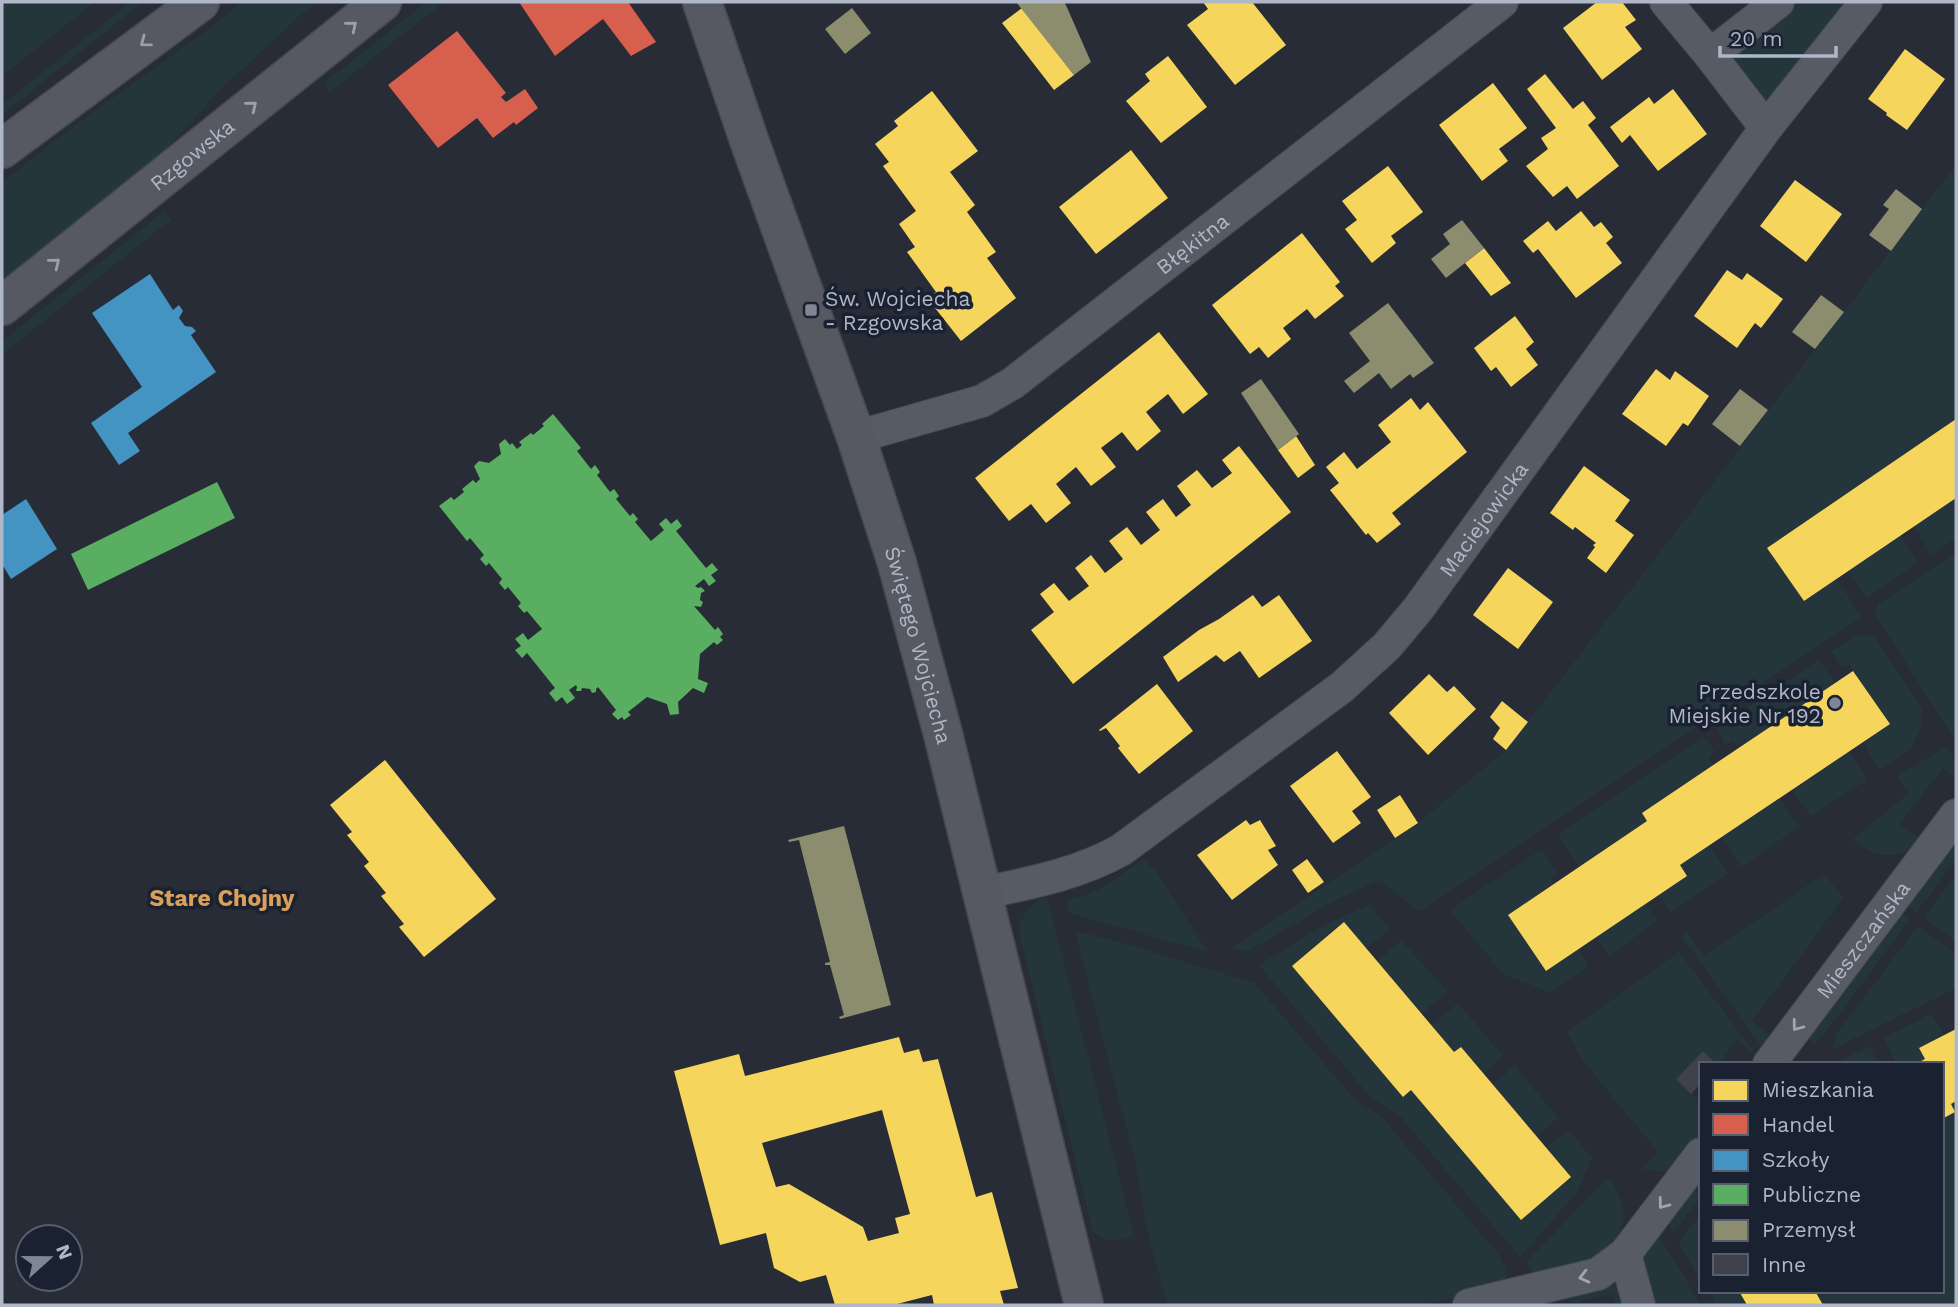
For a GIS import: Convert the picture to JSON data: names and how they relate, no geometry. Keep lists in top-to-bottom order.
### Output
{
  "streets": {
    "street": [
      "Rzgowska",
      "Błękitna",
      "Maciejowicka",
      "Świętego Wojciecha",
      "Mieszczańska"
    ]
  },
  "crossings": [
    ["Błękitna", "Świętego Wojciecha"],
    ["Maciejowicka", "Świętego Wojciecha"]
  ],
  "one_way": ["Mieszczańska"],
  "districts": ["Stare Chojny"],
  "places": {
    "transit": ["Św. Wojciecha - Rzgowska"],
    "other": ["Przedszkole Miejskie Nr 192"]
  },
  "legend": [
    "Mieszkania",
    "Handel",
    "Szkoły",
    "Publiczne",
    "Przemysł",
    "Inne"
  ],
  "scale_bar": "20 m",
  "north": "right"
}
